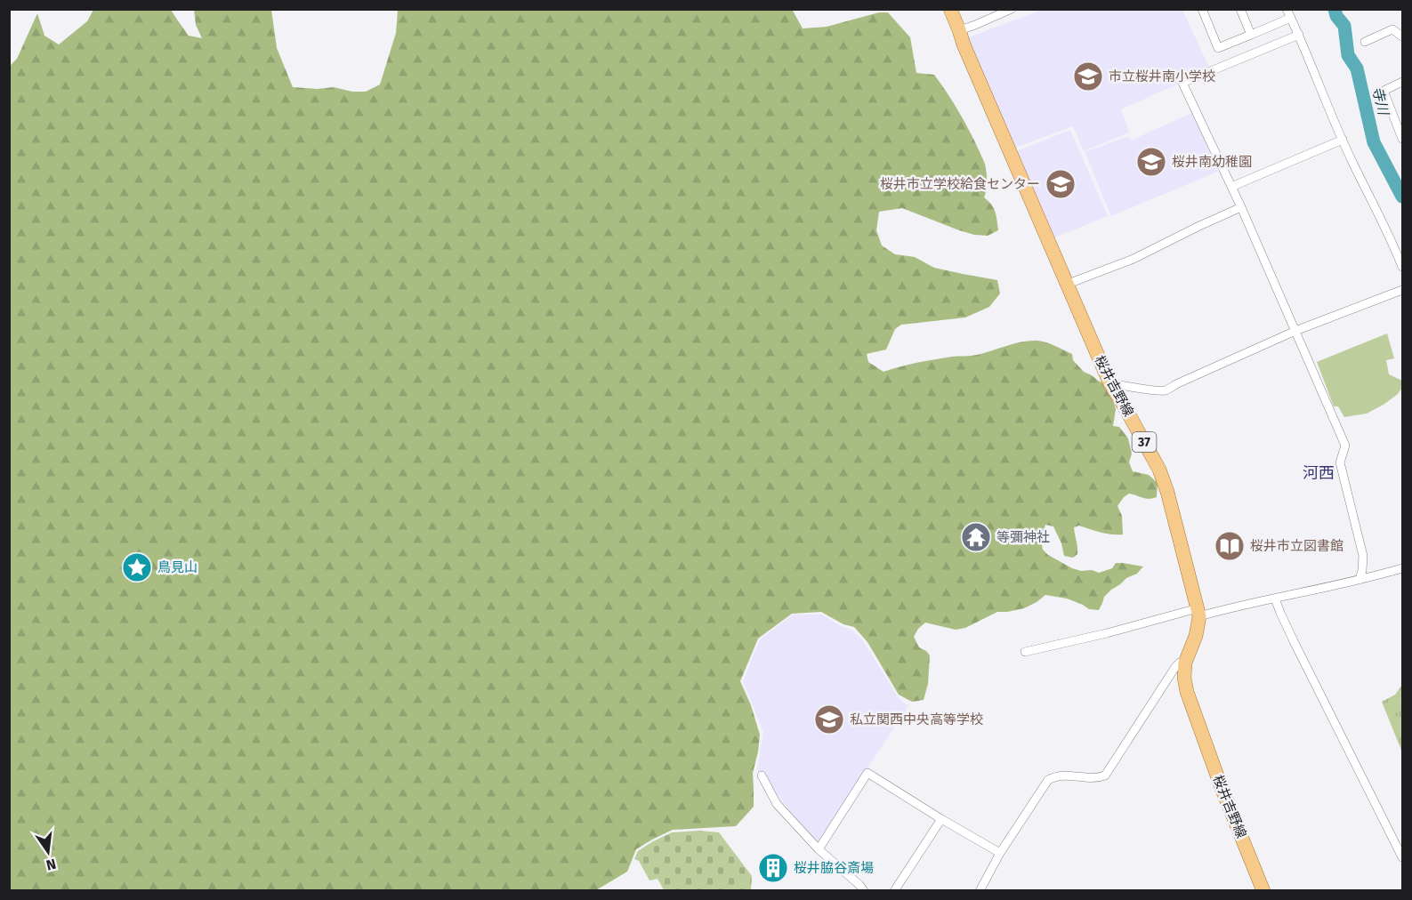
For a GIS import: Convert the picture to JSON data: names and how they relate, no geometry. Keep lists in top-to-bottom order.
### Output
{
  "streets": {
    "main road": ["桜井吉野線", "37"]
  },
  "districts": ["河西"],
  "water": ["寺川"],
  "places": {
    "school or university": [
      "市立桜井南小学校",
      "桜井南幼稚園",
      "桜井市立学校給食センター",
      "私立関西中央高等学校"
    ],
    "temple": ["等彌神社"],
    "library": ["桜井市立図書館"],
    "place": ["鳥見山"],
    "building": ["桜井脇谷斎場"]
  },
  "north": "bottom"
}
